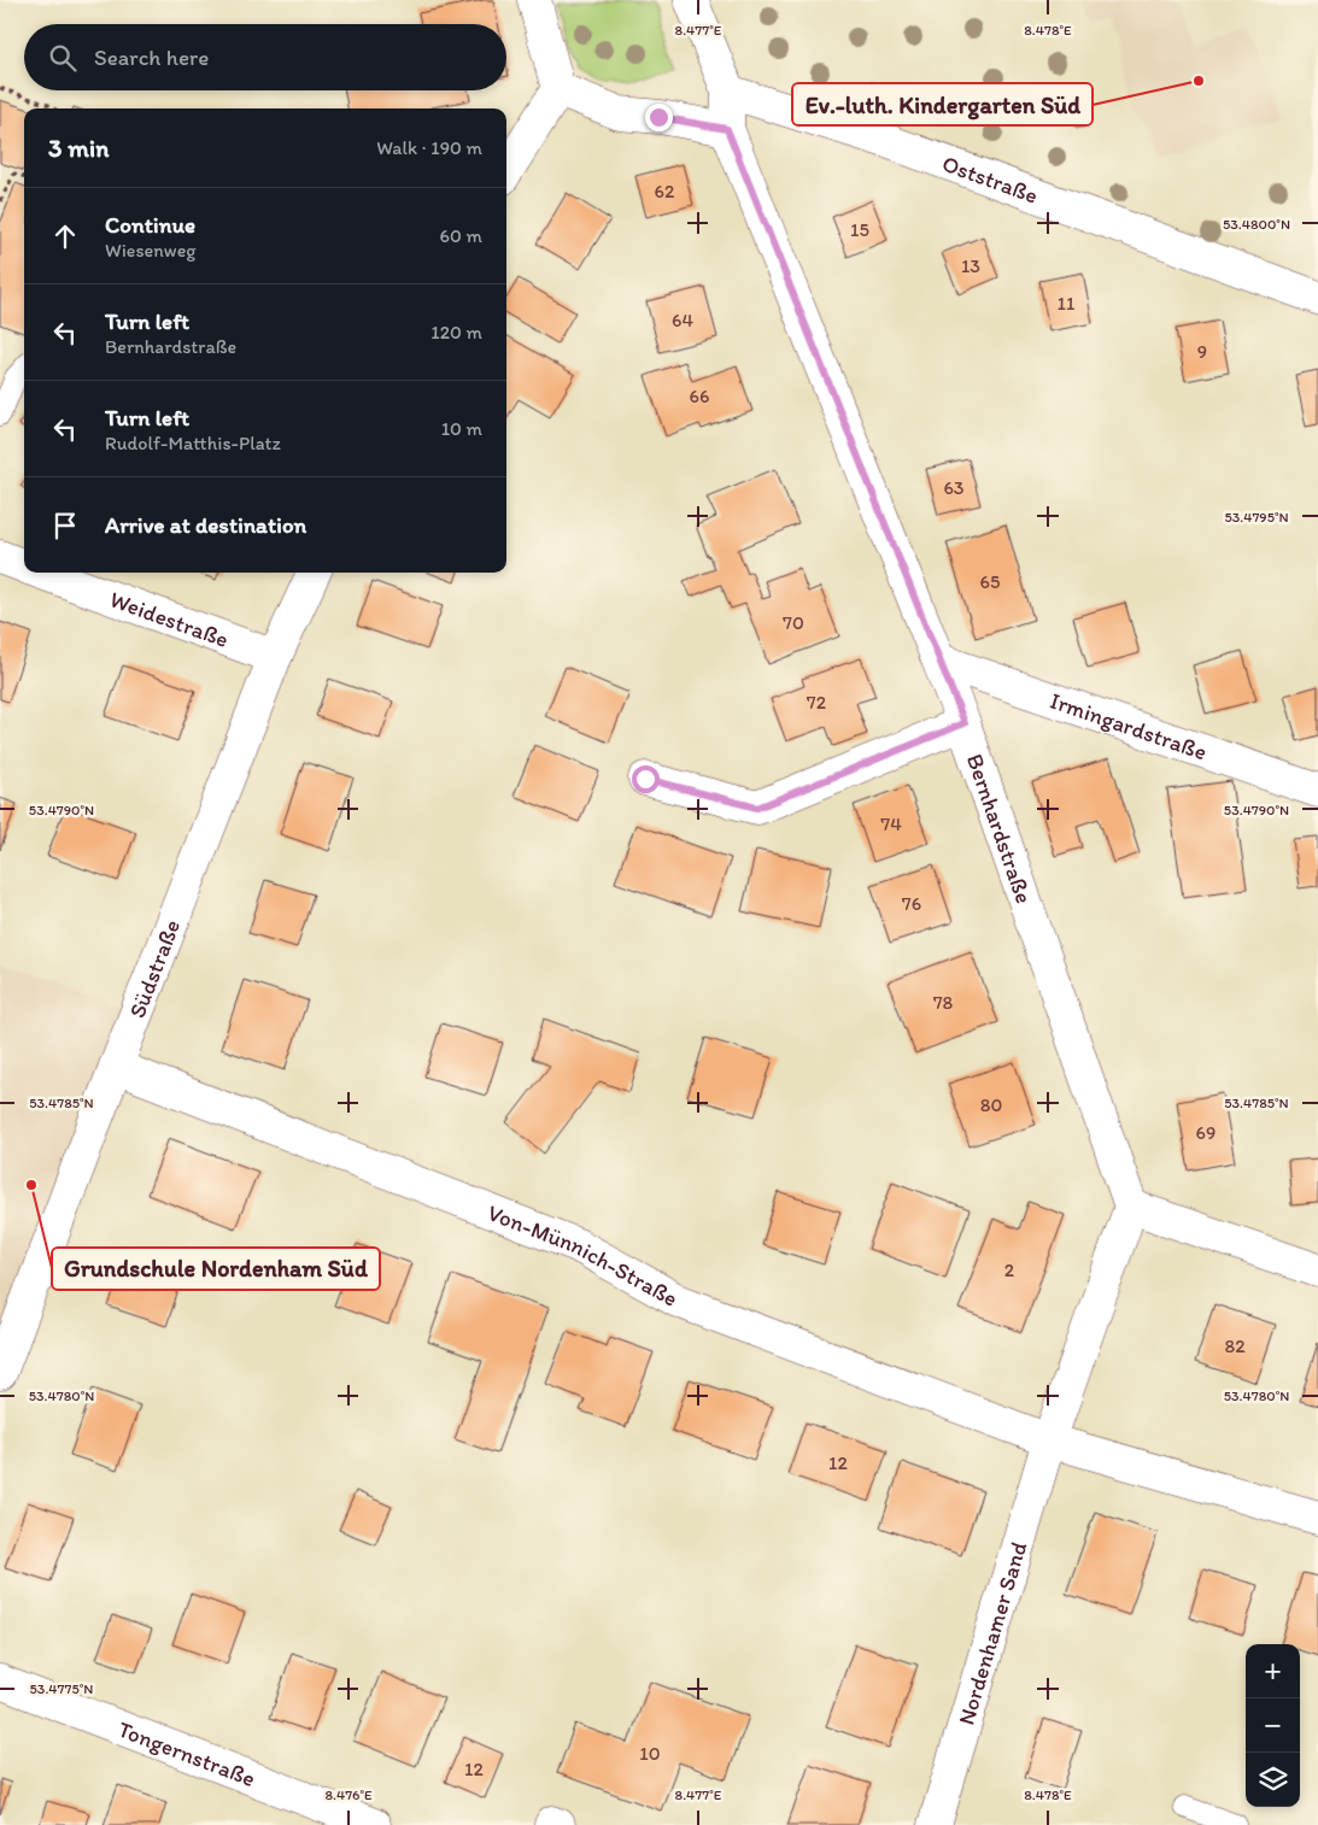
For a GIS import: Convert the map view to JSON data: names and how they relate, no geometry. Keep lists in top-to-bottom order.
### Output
{
  "streets": {
    "street": [
      "Oststraße",
      "Weidestraße",
      "Irmingardstraße",
      "Bernhardstraße",
      "Südstraße",
      "Von-Münnich-Straße",
      "Nordenhamer Sand",
      "Tongernstraße"
    ]
  },
  "crossings": [
    ["Oststraße", "Bernhardstraße"],
    ["Weidestraße", "Südstraße"],
    ["Irmingardstraße", "Bernhardstraße"],
    ["Bernhardstraße", "Nordenhamer Sand"],
    ["Südstraße", "Von-Münnich-Straße"],
    ["Von-Münnich-Straße", "Nordenhamer Sand"]
  ],
  "places": ["Ev.-luth. Kindergarten Süd", "Grundschule Nordenham Süd"],
  "house_numbers": [
    "62",
    "15",
    "13",
    "11",
    "64",
    "9",
    "66",
    "63",
    "65",
    "70",
    "72",
    "74",
    "76",
    "78",
    "80",
    "69",
    "2",
    "82",
    "12",
    "10",
    "12"
  ],
  "page": {
    "search": "Search here",
    "heading": ["3 min", "Walk · 190 m"],
    "list": [
      ["Continue", "Wiesenweg", "60 m"],
      ["Turn left", "Bernhardstraße", "120 m"],
      ["Turn left", "Rudolf-Matthis-Platz", "10 m"],
      "Arrive at destination"
    ],
    "map_buttons": ["+", "−"]
  },
  "coordinates": [
    "8.477°E",
    "8.478°E",
    "53.4800°N",
    "53.4795°N",
    "53.4790°N",
    "53.4785°N",
    "53.4780°N",
    "53.4775°N",
    "8.476°E"
  ]
}
